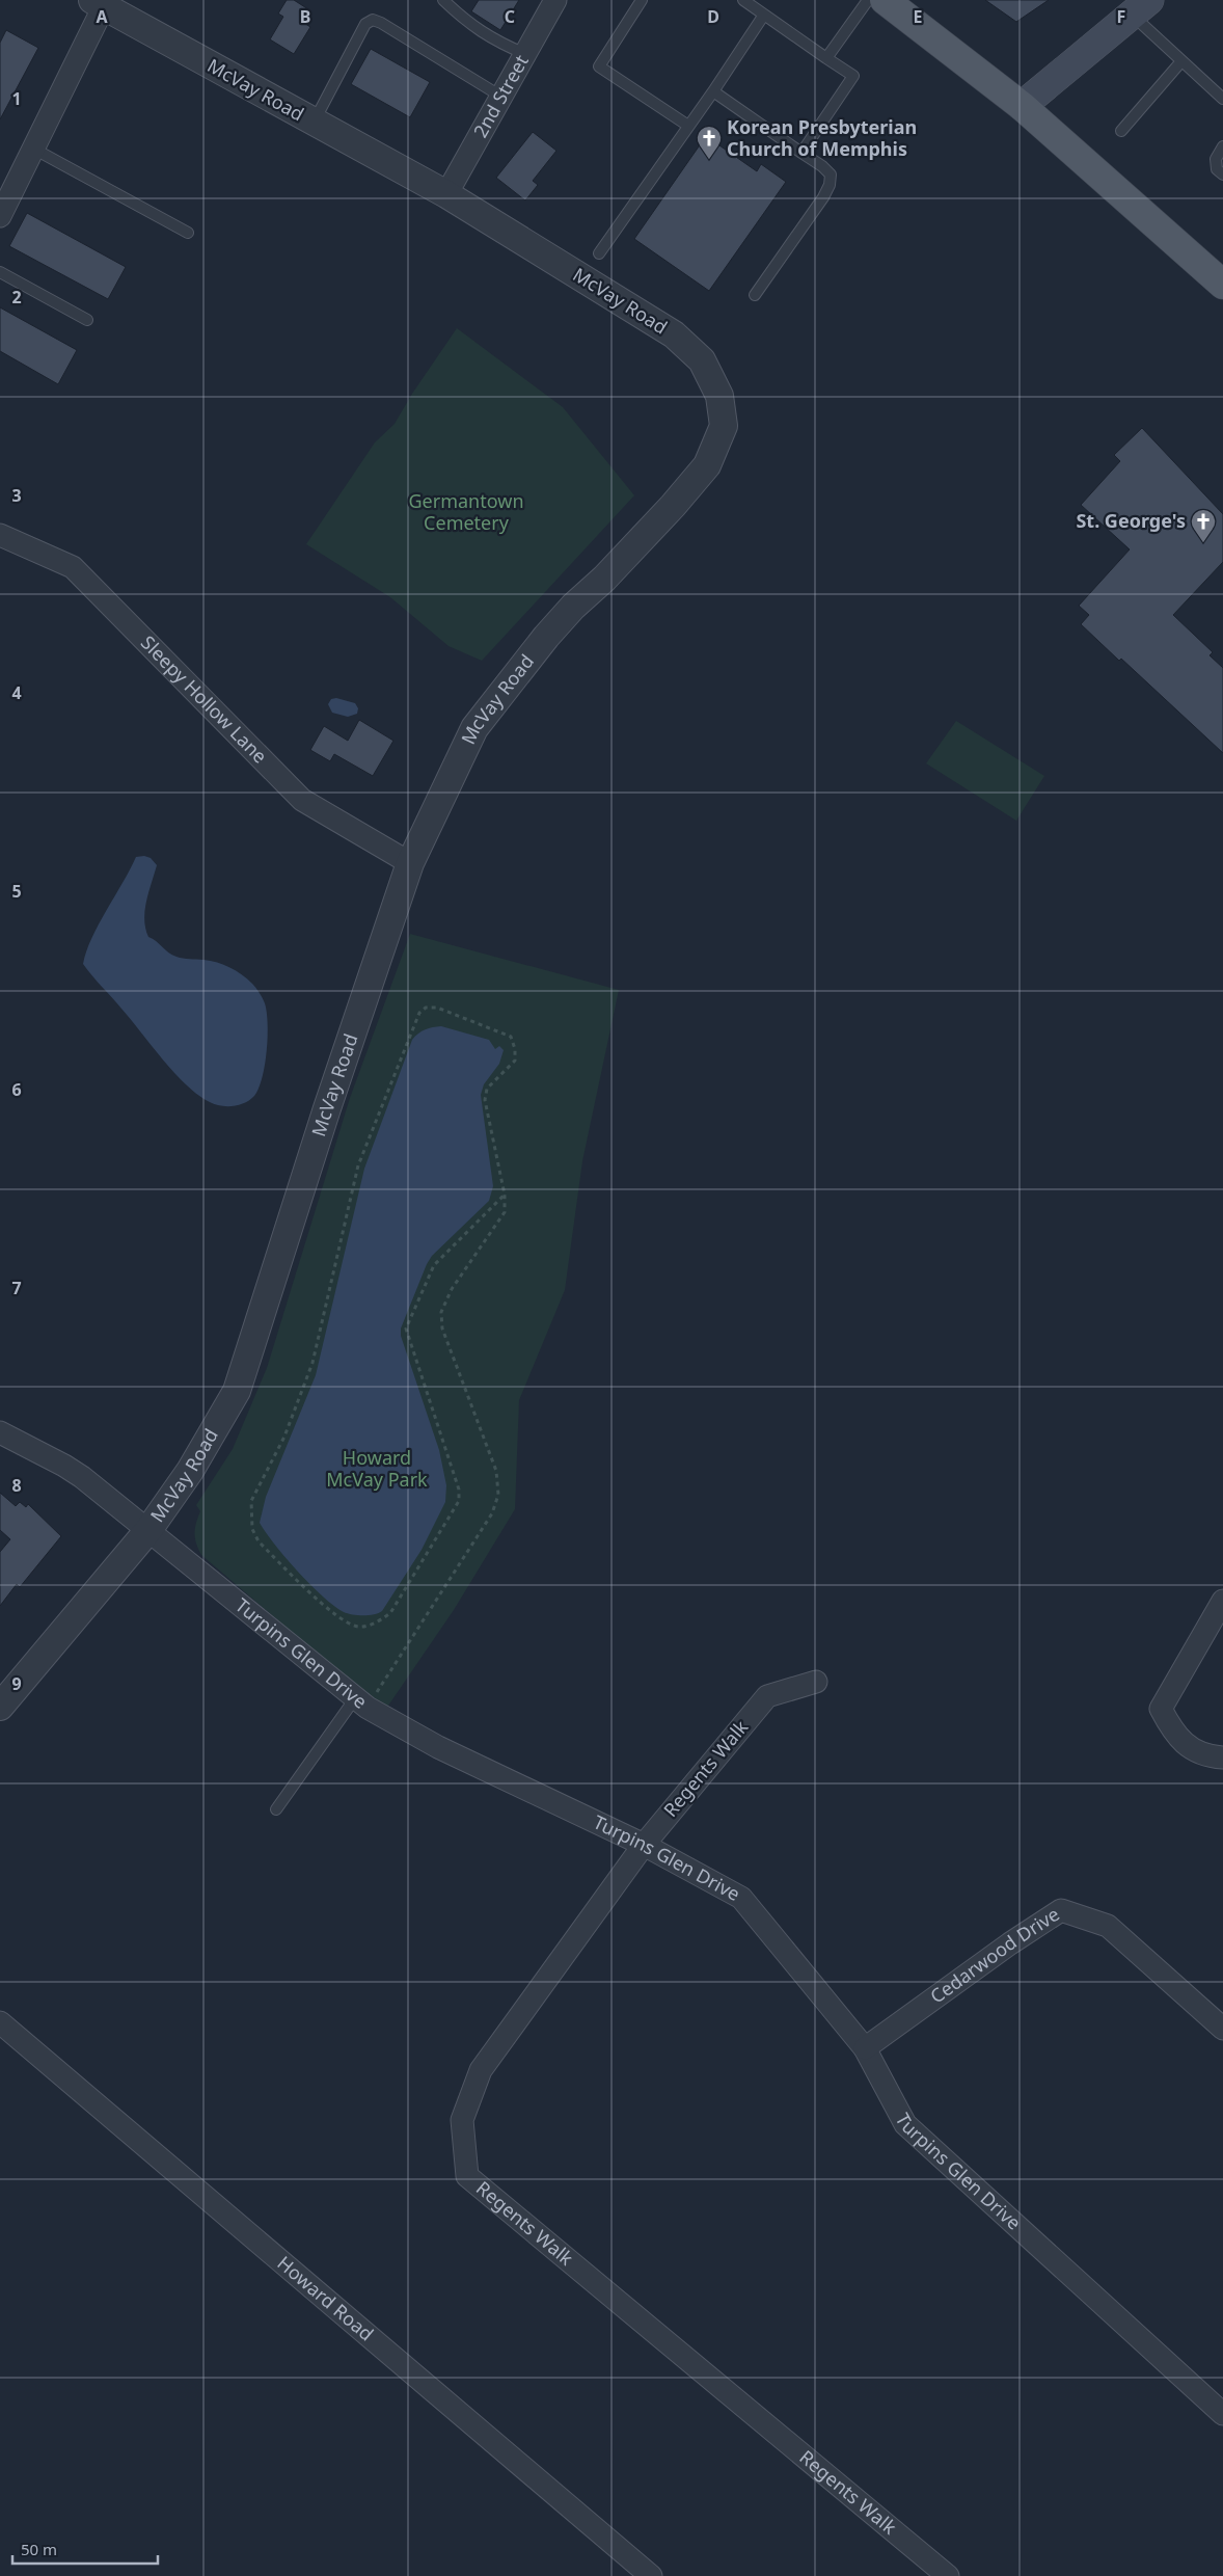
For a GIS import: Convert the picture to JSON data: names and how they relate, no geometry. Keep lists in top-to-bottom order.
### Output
{
  "streets": {
    "street": [
      "McVay Road",
      "2nd Street",
      "Sleepy Hollow Lane",
      "Turpins Glen Drive",
      "Regents Walk",
      "Cedarwood Drive",
      "Howard Road"
    ]
  },
  "crossings": [
    ["McVay Road", "2nd Street"],
    ["McVay Road", "Sleepy Hollow Lane"],
    ["McVay Road", "Turpins Glen Drive"],
    ["Turpins Glen Drive", "Regents Walk"],
    ["Turpins Glen Drive", "Cedarwood Drive"]
  ],
  "parks": ["Germantown Cemetery", "Howard McVay Park"],
  "places": {
    "church": ["Korean Presbyterian Church of Memphis", "St. George's"]
  },
  "scale_bar": "50 m",
  "grid": {
    "columns": [
      "A",
      "B",
      "C",
      "D",
      "E",
      "F"
    ],
    "rows": [
      "1",
      "2",
      "3",
      "4",
      "5",
      "6",
      "7",
      "8",
      "9"
    ]
  }
}
